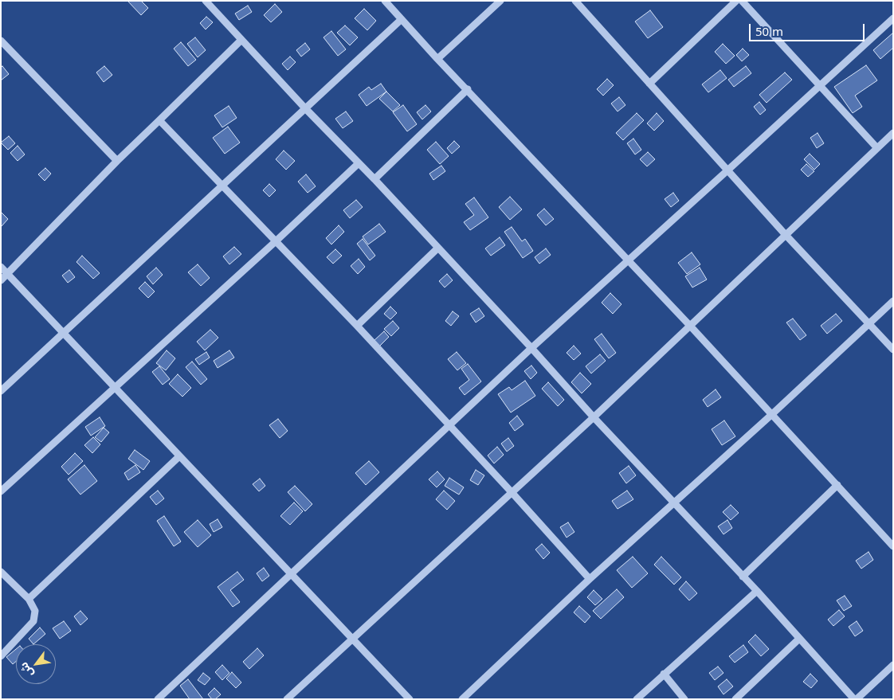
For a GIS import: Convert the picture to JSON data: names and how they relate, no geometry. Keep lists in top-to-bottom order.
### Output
{
  "scale_bar": "50 m",
  "north": "bottom left"
}
